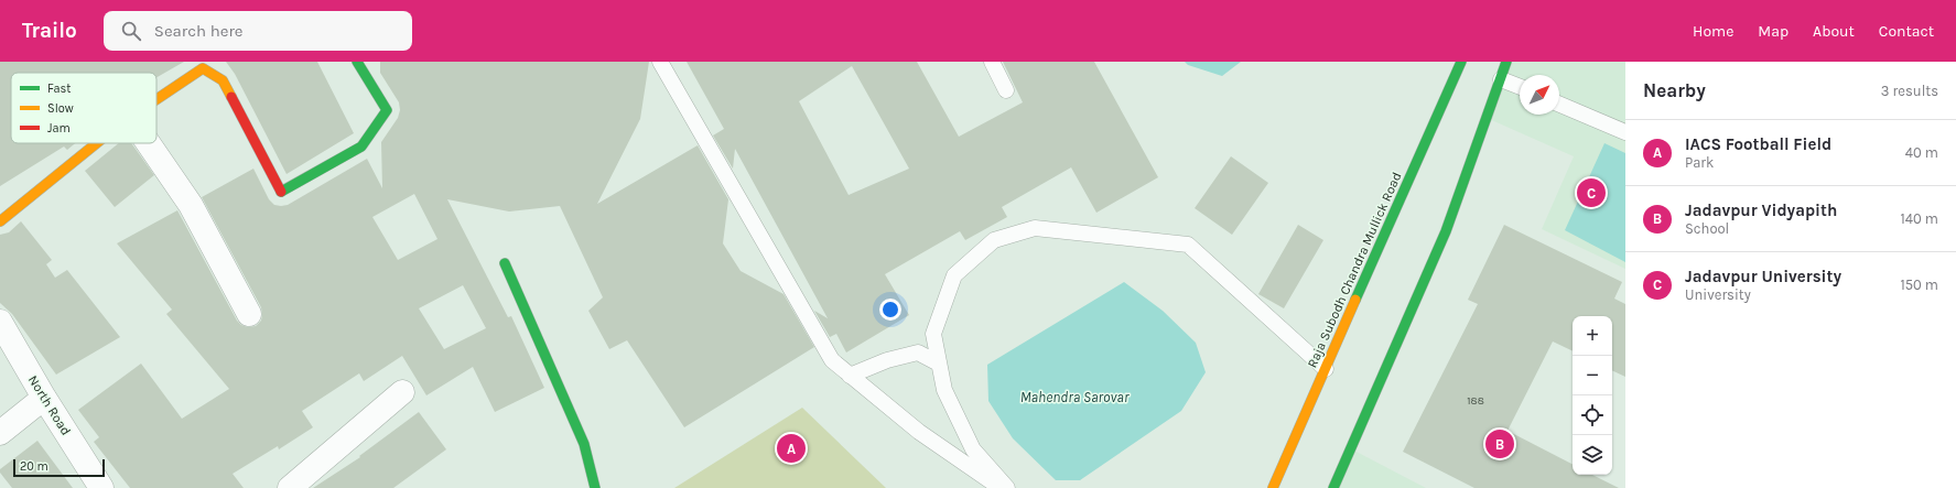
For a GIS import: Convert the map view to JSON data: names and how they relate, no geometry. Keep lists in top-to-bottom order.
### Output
{
  "streets": {
    "main road": ["Raja Subodh Chandra Mullick Road"],
    "street": ["North Road"]
  },
  "water": ["Mahendra Sarovar"],
  "house_numbers": ["188"],
  "legend": ["Fast", "Slow", "Jam"],
  "scale_bar": "20 m",
  "north": "top right",
  "page": {
    "header": "Trailo",
    "search": "Search here",
    "nav": [
      "Home",
      "Map",
      "About",
      "Contact"
    ],
    "heading": ["Nearby", "3 results"],
    "list": [
      {
        "mark": "A",
        "name": "IACS Football Field",
        "note": "Park",
        "value": "40 m"
      },
      {
        "mark": "B",
        "name": "Jadavpur Vidyapith",
        "note": "School",
        "value": "140 m"
      },
      {
        "mark": "C",
        "name": "Jadavpur University",
        "note": "University",
        "value": "150 m"
      }
    ],
    "pins": ["C", "B", "A"],
    "map_buttons": ["+", "−"],
    "scale": "20 m"
  }
}
